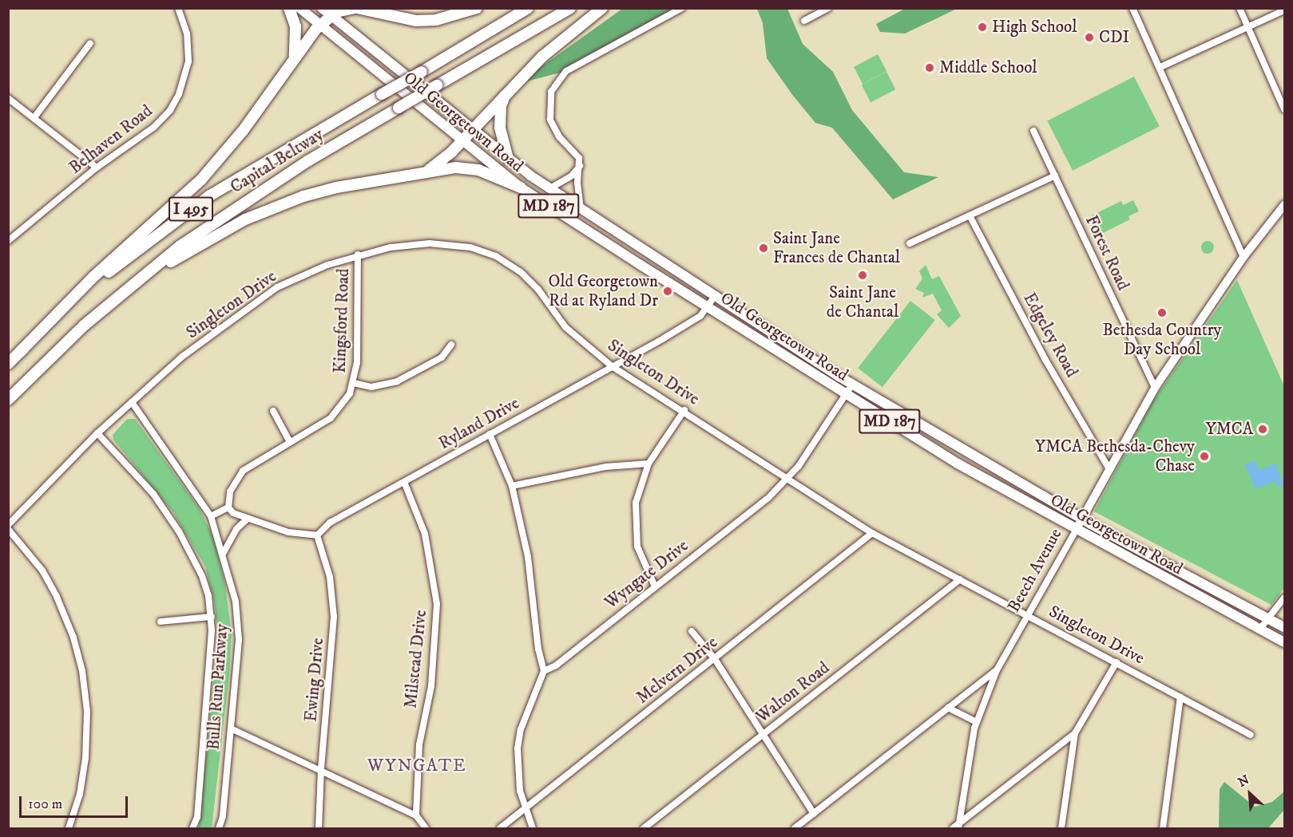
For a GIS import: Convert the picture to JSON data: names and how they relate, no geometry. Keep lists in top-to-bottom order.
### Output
{
  "streets": {
    "highway": ["Capital Beltway", "I 495"],
    "main road": ["Old Georgetown Road", "MD 187"],
    "street": [
      "Belhaven Road",
      "Forest Road",
      "Singleton Drive",
      "Kingsford Road",
      "Edgeley Road",
      "Ryland Drive",
      "Beech Avenue",
      "Wyngate Drive",
      "Milstead Drive",
      "Melvern Drive",
      "Ewing Drive",
      "Bulls Run Parkway",
      "Walton Road"
    ]
  },
  "crossings": [
    ["Old Georgetown Road", "Ryland Drive"],
    ["Old Georgetown Road", "Beech Avenue"],
    ["Old Georgetown Road", "Wyngate Drive"],
    ["Forest Road", "Beech Avenue"],
    ["Singleton Drive", "Kingsford Road"],
    ["Singleton Drive", "Ryland Drive"],
    ["Singleton Drive", "Beech Avenue"],
    ["Singleton Drive", "Wyngate Drive"],
    ["Singleton Drive", "Melvern Drive"],
    ["Singleton Drive", "Bulls Run Parkway"],
    ["Singleton Drive", "Walton Road"],
    ["Edgeley Road", "Beech Avenue"],
    ["Ryland Drive", "Milstead Drive"],
    ["Ryland Drive", "Ewing Drive"]
  ],
  "districts": ["WYNGATE"],
  "places": [
    "High School",
    "CDI",
    "Middle School",
    "Saint Jane Frances de Chantal",
    "Saint Jane de Chantal",
    "Old Georgetown Rd at Ryland Dr",
    "Bethesda Country Day School",
    "YMCA",
    "YMCA Bethesda-Chevy Chase"
  ],
  "scale_bar": "100 m",
  "north": "top left"
}
